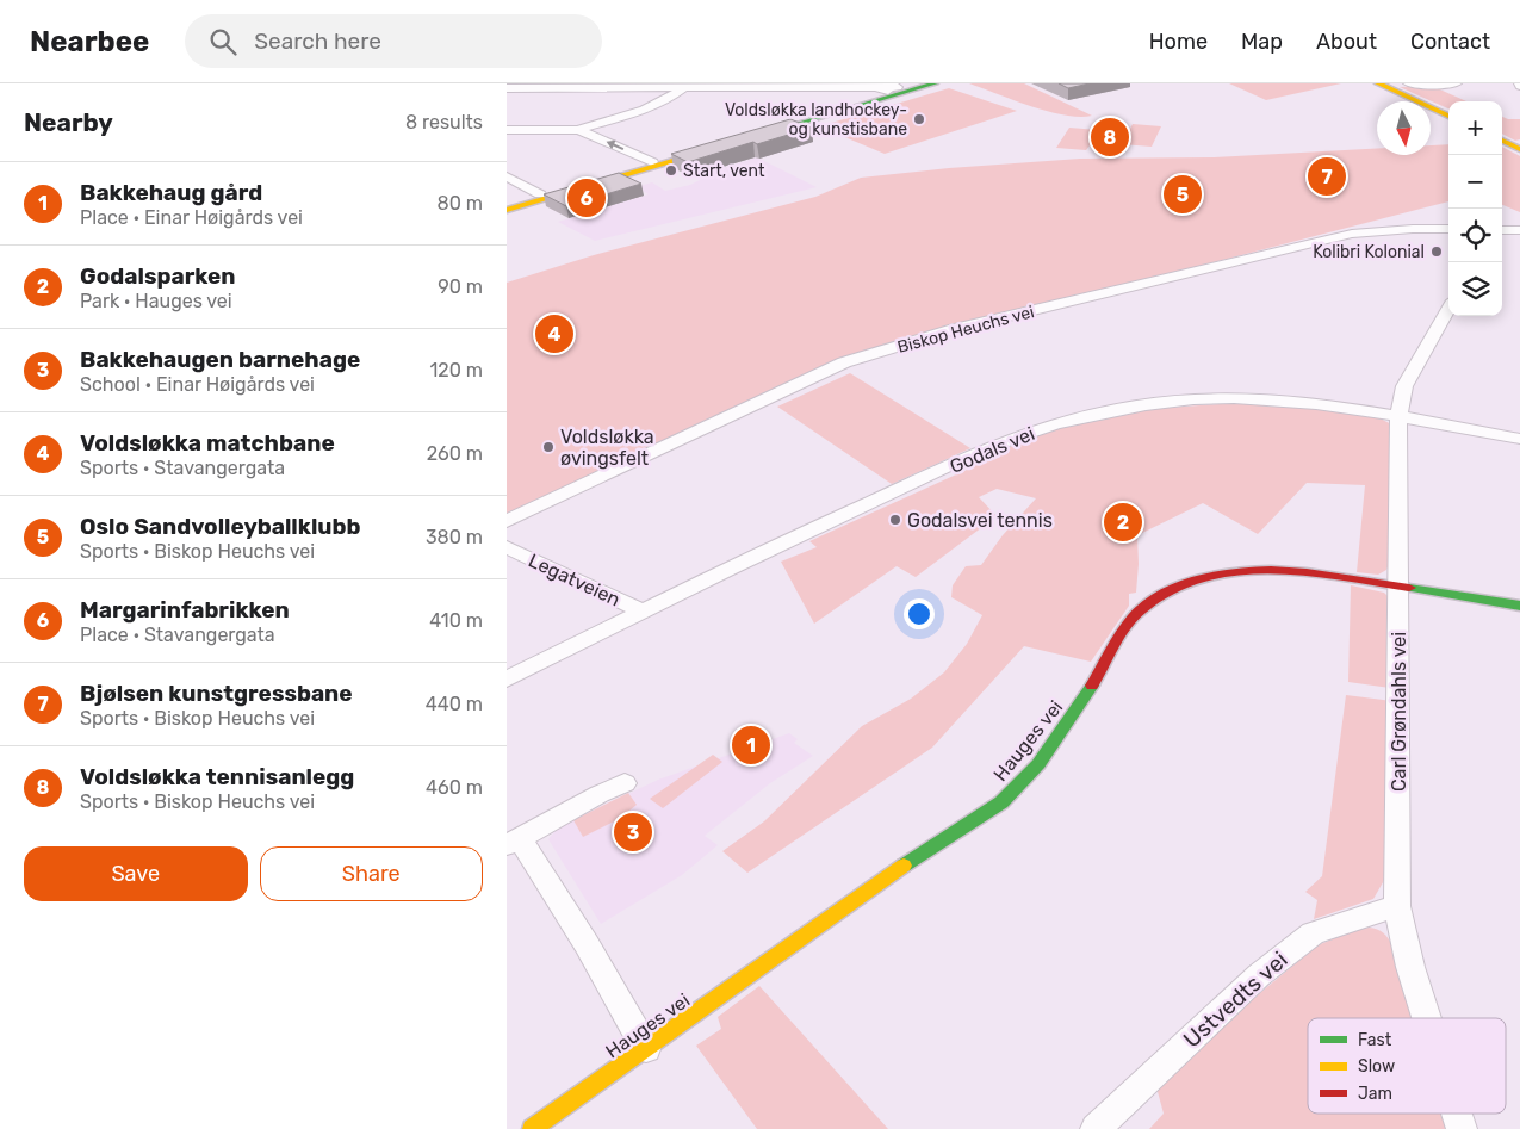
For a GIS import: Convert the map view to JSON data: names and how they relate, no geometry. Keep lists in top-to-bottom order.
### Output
{
  "streets": {
    "street": [
      "Biskop Heuchs vei",
      "Godals vei",
      "Legatveien",
      "Carl Grøndahls vei",
      "Hauges vei",
      "Ustvedts vei"
    ]
  },
  "crossings": [
    ["Godals vei", "Legatveien"],
    ["Godals vei", "Carl Grøndahls vei"],
    ["Carl Grøndahls vei", "Hauges vei"],
    ["Carl Grøndahls vei", "Ustvedts vei"]
  ],
  "places": [
    "Voldsløkka landhockey- og kunstisbane",
    "Start, vent",
    "Kolibri Kolonial",
    "Voldsløkka øvingsfelt",
    "Godalsvei tennis"
  ],
  "legend": ["Fast", "Slow", "Jam"],
  "north": "bottom",
  "page": {
    "header": "Nearbee",
    "search": "Search here",
    "nav": [
      "Home",
      "Map",
      "About",
      "Contact"
    ],
    "heading": ["Nearby", "8 results"],
    "map_buttons": ["+", "−"],
    "pins": [
      "8",
      "7",
      "5",
      "6",
      "4",
      "2",
      "1",
      "3"
    ],
    "list": [
      {
        "mark": "1",
        "name": "Bakkehaug gård",
        "note": "Place · Einar Høigårds vei",
        "value": "80 m"
      },
      {
        "mark": "2",
        "name": "Godalsparken",
        "note": "Park · Hauges vei",
        "value": "90 m"
      },
      {
        "mark": "3",
        "name": "Bakkehaugen barnehage",
        "note": "School · Einar Høigårds vei",
        "value": "120 m"
      },
      {
        "mark": "4",
        "name": "Voldsløkka matchbane",
        "note": "Sports · Stavangergata",
        "value": "260 m"
      },
      {
        "mark": "5",
        "name": "Oslo Sandvolleyballklubb",
        "note": "Sports · Biskop Heuchs vei",
        "value": "380 m"
      },
      {
        "mark": "6",
        "name": "Margarinfabrikken",
        "note": "Place · Stavangergata",
        "value": "410 m"
      },
      {
        "mark": "7",
        "name": "Bjølsen kunstgressbane",
        "note": "Sports · Biskop Heuchs vei",
        "value": "440 m"
      },
      {
        "mark": "8",
        "name": "Voldsløkka tennisanlegg",
        "note": "Sports · Biskop Heuchs vei",
        "value": "460 m"
      }
    ],
    "buttons": ["Save", "Share"]
  }
}
